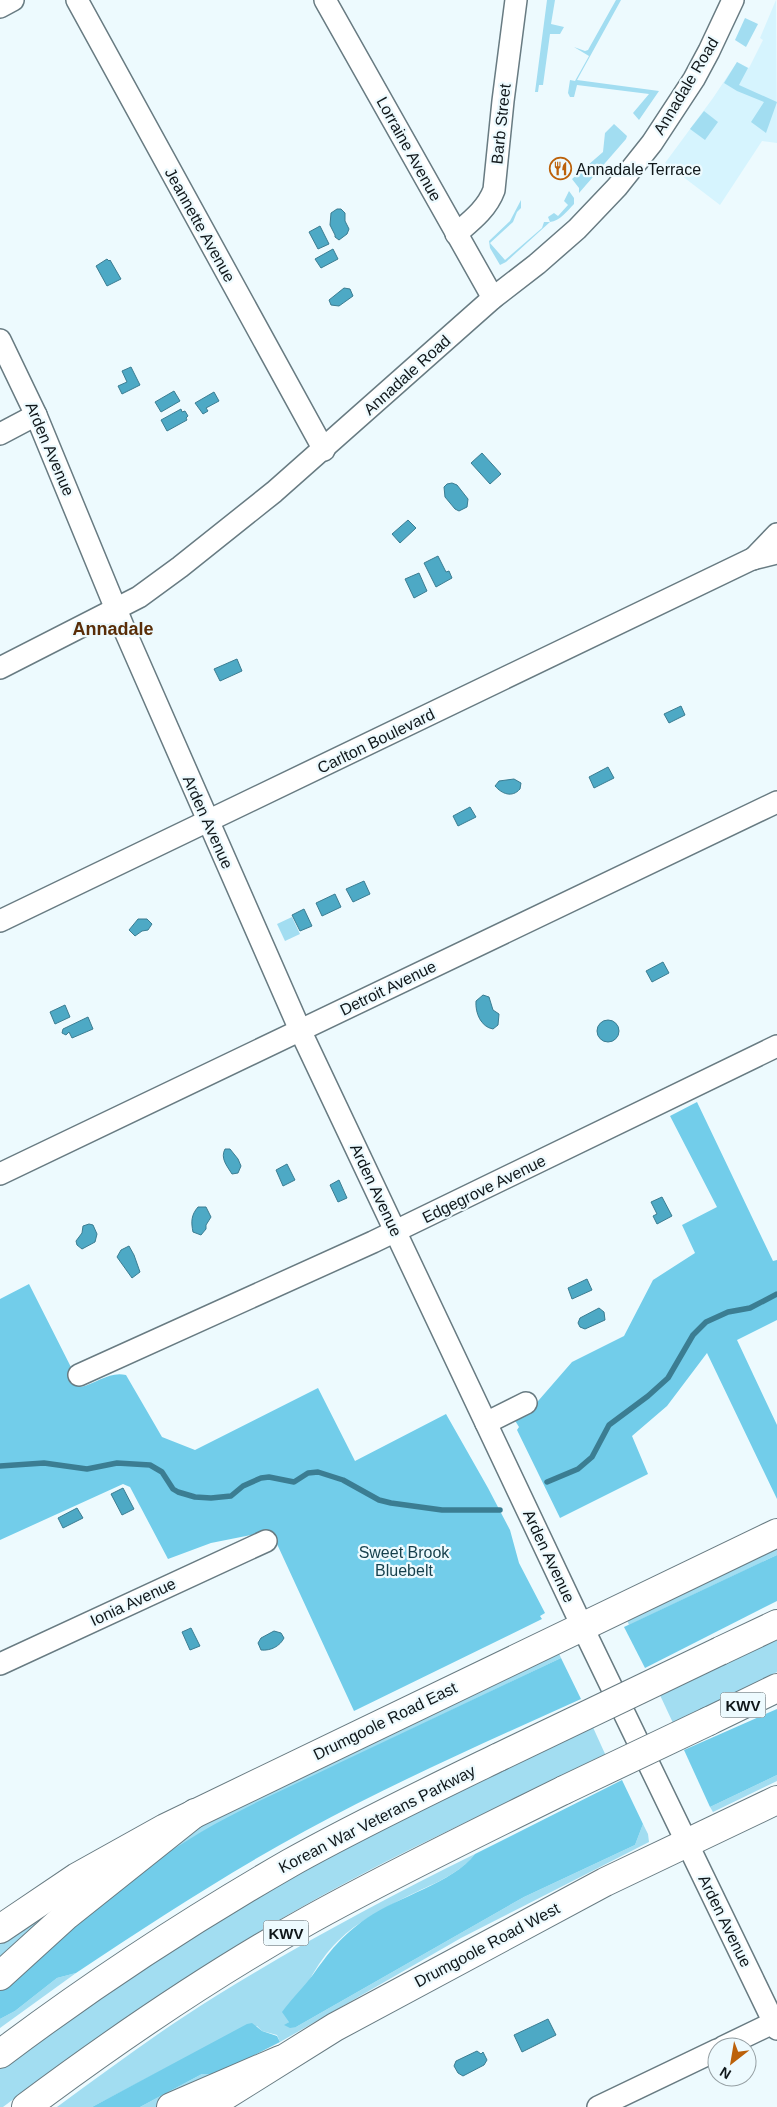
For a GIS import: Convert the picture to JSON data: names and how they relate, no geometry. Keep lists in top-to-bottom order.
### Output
{
  "streets": {
    "main road": [
      "KWV",
      "Drumgoole Road East",
      "Korean War Veterans Parkway",
      "Drumgoole Road West"
    ],
    "street": [
      "Annadale Road",
      "Barb Street",
      "Lorraine Avenue",
      "Jeannette Avenue",
      "Arden Avenue",
      "Carlton Boulevard",
      "Detroit Avenue",
      "Edgegrove Avenue",
      "Ionia Avenue"
    ]
  },
  "crossings": [
    ["Annadale Road", "Lorraine Avenue"],
    ["Annadale Road", "Jeannette Avenue"],
    ["Annadale Road", "Arden Avenue"],
    ["Barb Street", "Lorraine Avenue"],
    ["Arden Avenue", "Carlton Boulevard"],
    ["Arden Avenue", "Detroit Avenue"],
    ["Arden Avenue", "Edgegrove Avenue"],
    ["Arden Avenue", "Drumgoole Road East"],
    ["Arden Avenue", "Drumgoole Road West"]
  ],
  "districts": ["Annadale"],
  "parks": ["Sweet Brook Bluebelt"],
  "places": {
    "restaurant": ["Annadale Terrace"]
  },
  "north": "bottom left"
}
